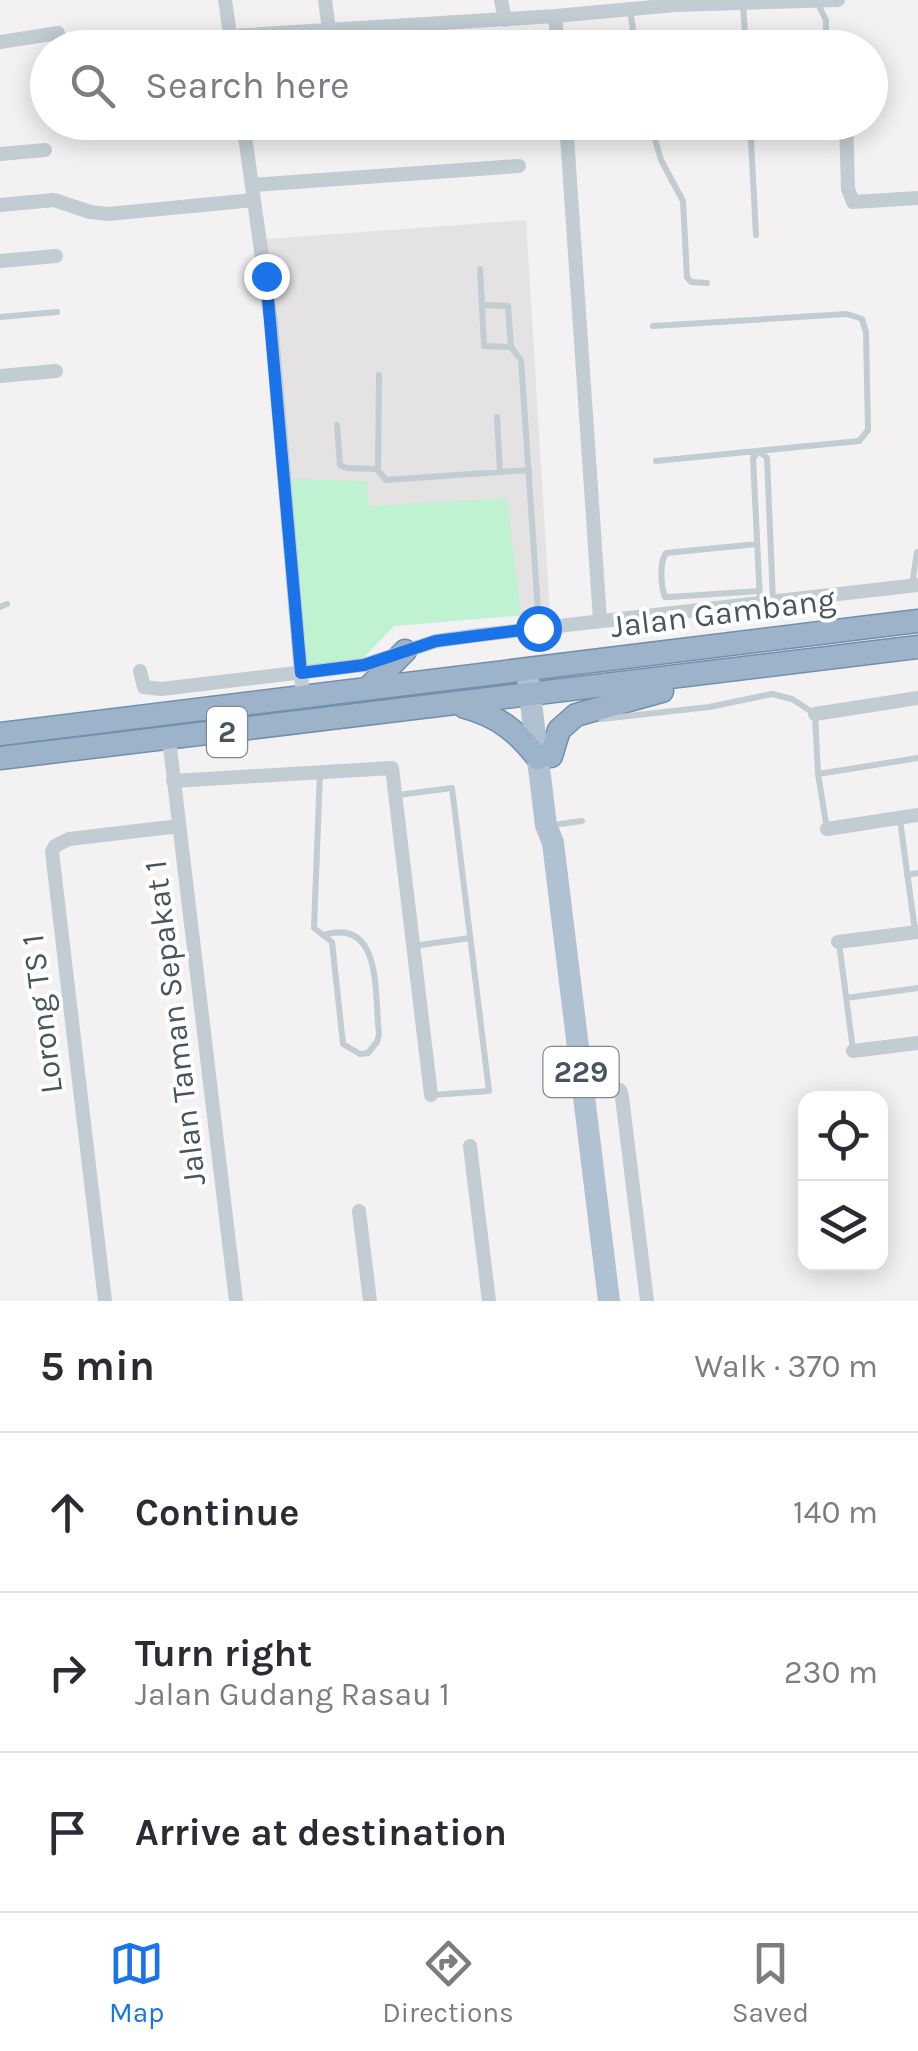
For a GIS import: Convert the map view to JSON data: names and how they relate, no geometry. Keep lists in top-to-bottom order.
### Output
{
  "streets": {
    "highway": ["Jalan Gambang", "2"],
    "main road": ["229"],
    "street": ["Lorong TS 1", "Jalan Taman Sepakat 1"]
  },
  "crossings": [
    ["Jalan Gambang", "Jalan Taman Sepakat 1"],
    ["Jalan Gambang", "229"],
    ["Lorong TS 1", "Jalan Taman Sepakat 1"]
  ],
  "page": {
    "search": "Search here",
    "heading": ["5 min", "Walk · 370 m"],
    "list": [
      ["Continue", "140 m"],
      ["Turn right", "Jalan Gudang Rasau 1", "230 m"],
      "Arrive at destination"
    ],
    "nav": ["Map", "Directions", "Saved"]
  }
}
